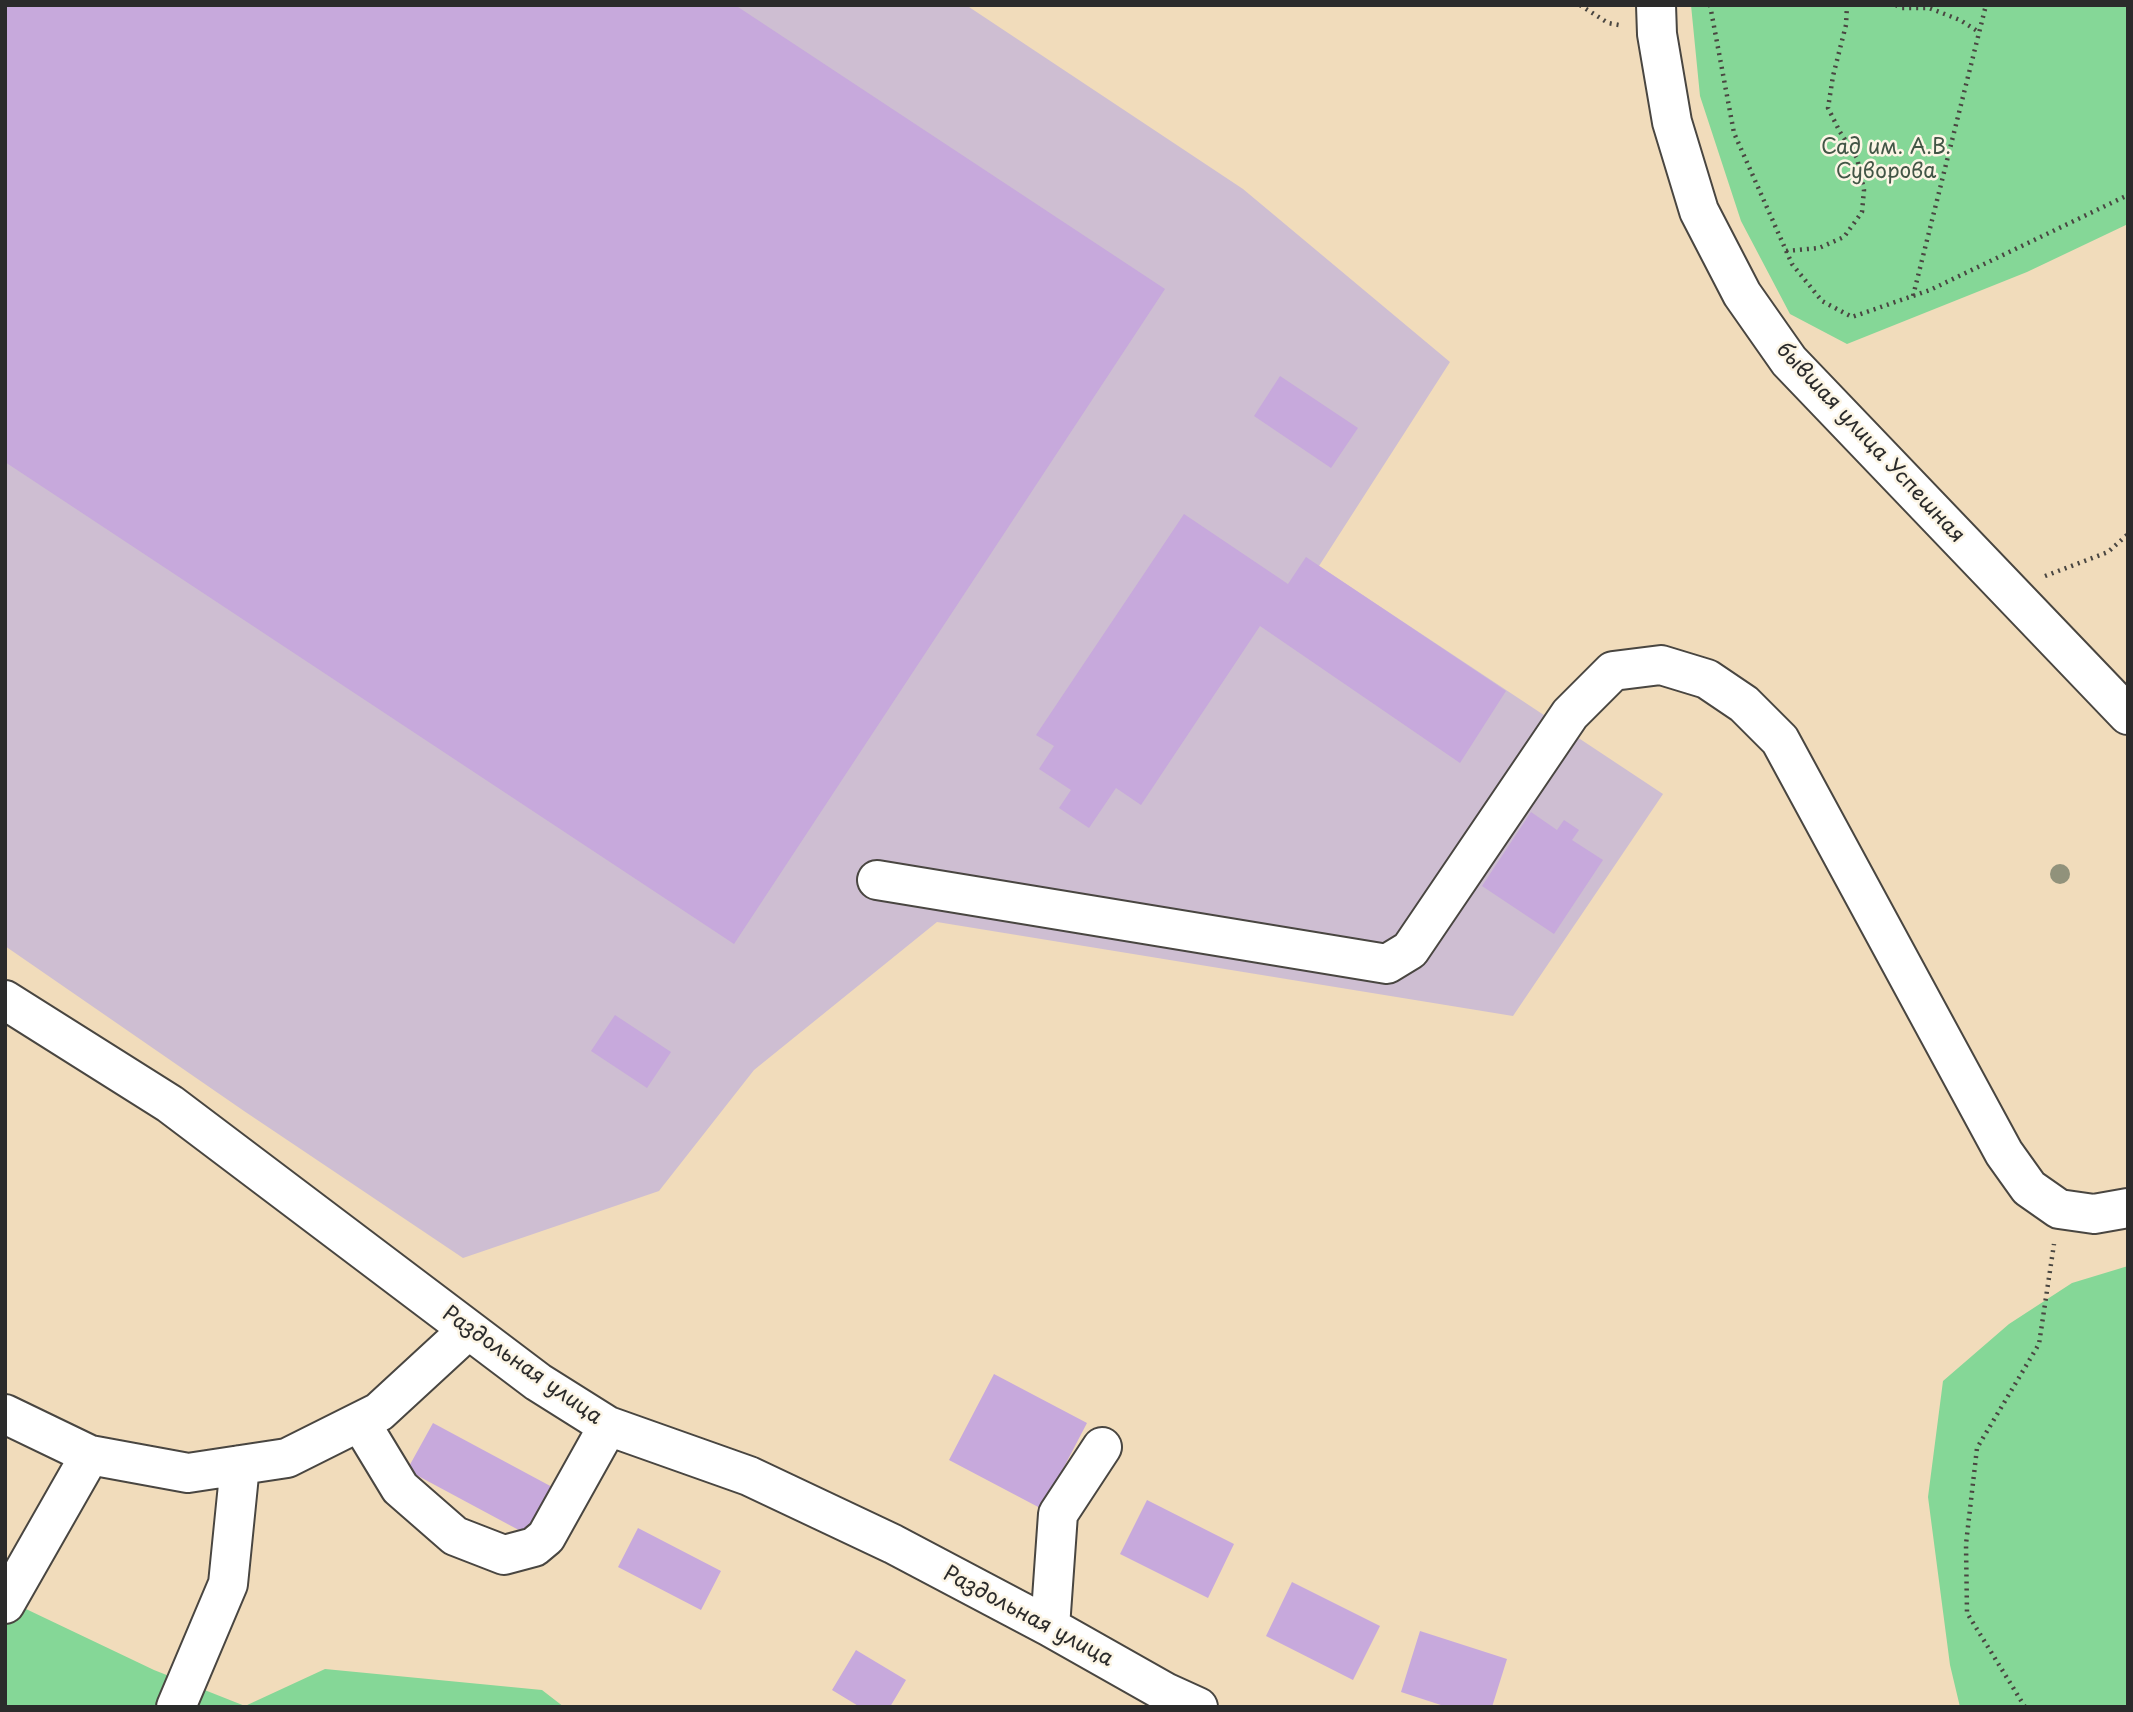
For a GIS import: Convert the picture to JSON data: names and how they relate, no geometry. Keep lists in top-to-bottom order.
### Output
{
  "streets": {
    "street": ["бывшая улица Успешная", "Раздольная улица"]
  },
  "parks": ["Сад им. А.В. Суворова"]
}
